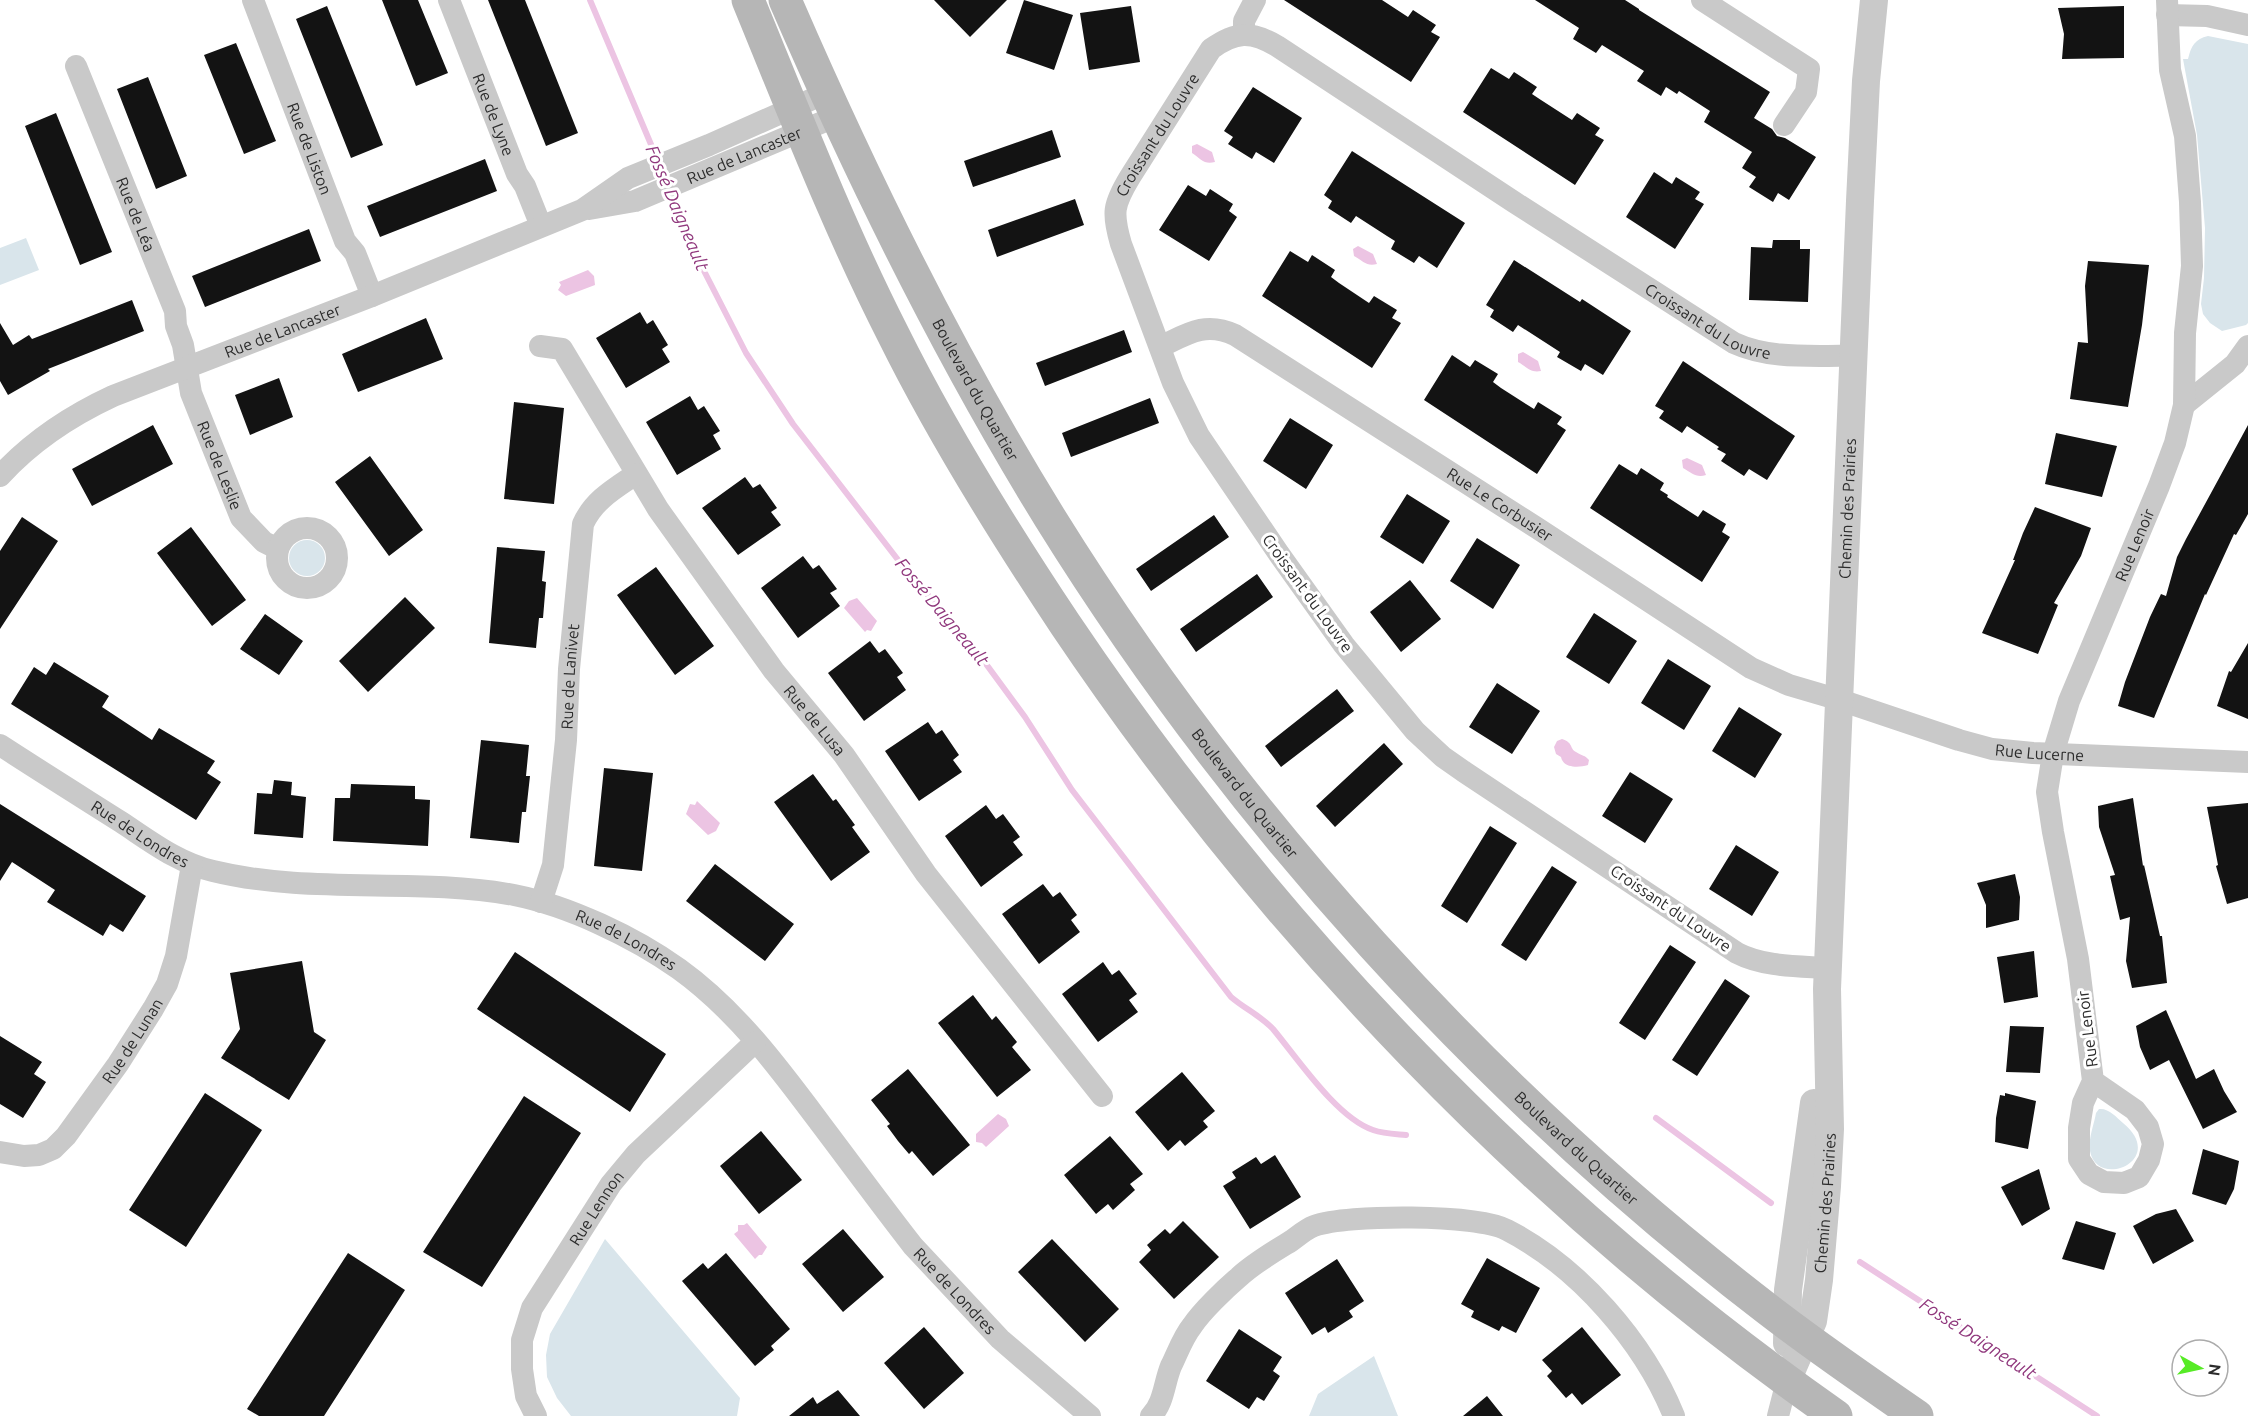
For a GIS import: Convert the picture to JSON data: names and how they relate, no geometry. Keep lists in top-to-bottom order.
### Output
{
  "streets": {
    "main road": ["Boulevard du Quartier"],
    "street": [
      "Rue de Lyne",
      "Croissant du Louvre",
      "Rue de Liston",
      "Rue de Lancaster",
      "Rue de Léa",
      "Rue de Leslie",
      "Rue Le Corbusier",
      "Chemin des Prairies",
      "Rue Lenoir",
      "Rue de Lanivet",
      "Rue de Lusa",
      "Rue Lucerne",
      "Rue de Londres",
      "Rue de Lunan",
      "Rue Lennon"
    ]
  },
  "crossings": [
    ["Rue de Lyne", "Rue de Lancaster"],
    ["Croissant du Louvre", "Rue Le Corbusier"],
    ["Croissant du Louvre", "Chemin des Prairies"],
    ["Rue de Liston", "Rue de Lancaster"],
    ["Rue de Lancaster", "Rue de Léa"],
    ["Rue de Lancaster", "Boulevard du Quartier"],
    ["Rue de Lancaster", "Rue de Leslie"],
    ["Rue de Léa", "Rue de Leslie"],
    ["Boulevard du Quartier", "Chemin des Prairies"],
    ["Rue Le Corbusier", "Chemin des Prairies"],
    ["Rue Le Corbusier", "Rue Lucerne"],
    ["Chemin des Prairies", "Rue Lucerne"],
    ["Rue Lenoir", "Rue Lucerne"],
    ["Rue de Lanivet", "Rue de Lusa"],
    ["Rue de Lanivet", "Rue de Londres"],
    ["Rue de Londres", "Rue de Lunan"],
    ["Rue de Londres", "Rue Lennon"]
  ],
  "water": ["Fossé Daigneault"],
  "north": "right"
}
